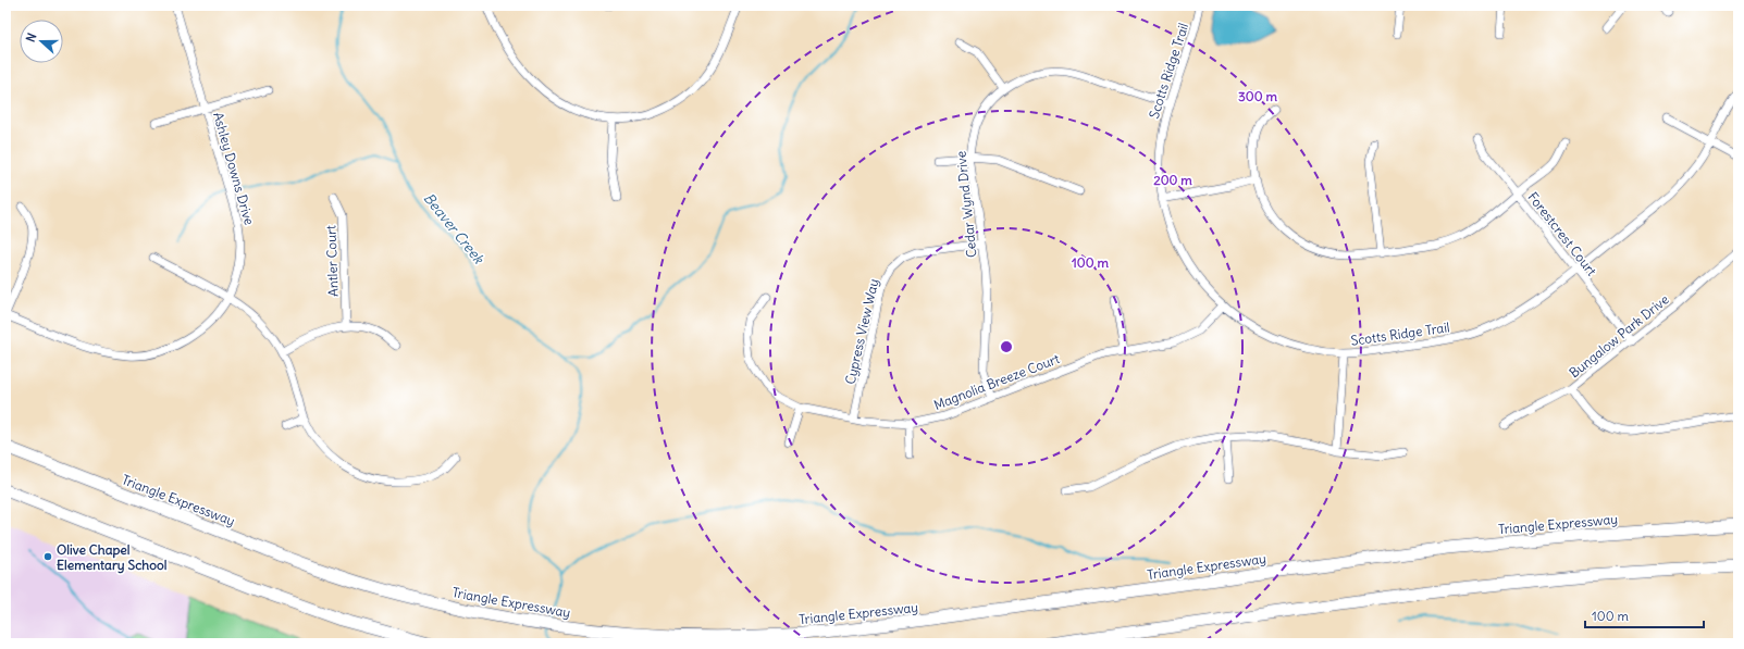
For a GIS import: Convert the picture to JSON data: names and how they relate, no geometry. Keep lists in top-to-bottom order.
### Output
{
  "streets": {
    "highway": ["Triangle Expressway"],
    "street": [
      "Scotts Ridge Trail",
      "Ashley Downs Drive",
      "Cedar Wynd Drive",
      "Forestcrest Court",
      "Antler Court",
      "Cypress View Way",
      "Bungalow Park Drive",
      "Magnolia Breeze Court"
    ]
  },
  "crossings": [
    ["Scotts Ridge Trail", "Cedar Wynd Drive"],
    ["Scotts Ridge Trail", "Forestcrest Court"],
    ["Scotts Ridge Trail", "Magnolia Breeze Court"],
    ["Cedar Wynd Drive", "Cypress View Way"],
    ["Cedar Wynd Drive", "Magnolia Breeze Court"],
    ["Forestcrest Court", "Bungalow Park Drive"],
    ["Cypress View Way", "Magnolia Breeze Court"]
  ],
  "water": ["Beaver Creek"],
  "places": ["Olive Chapel Elementary School"],
  "scale_bar": "100 m",
  "north": "left",
  "rings": ["300 m", "200 m", "100 m"]
}
